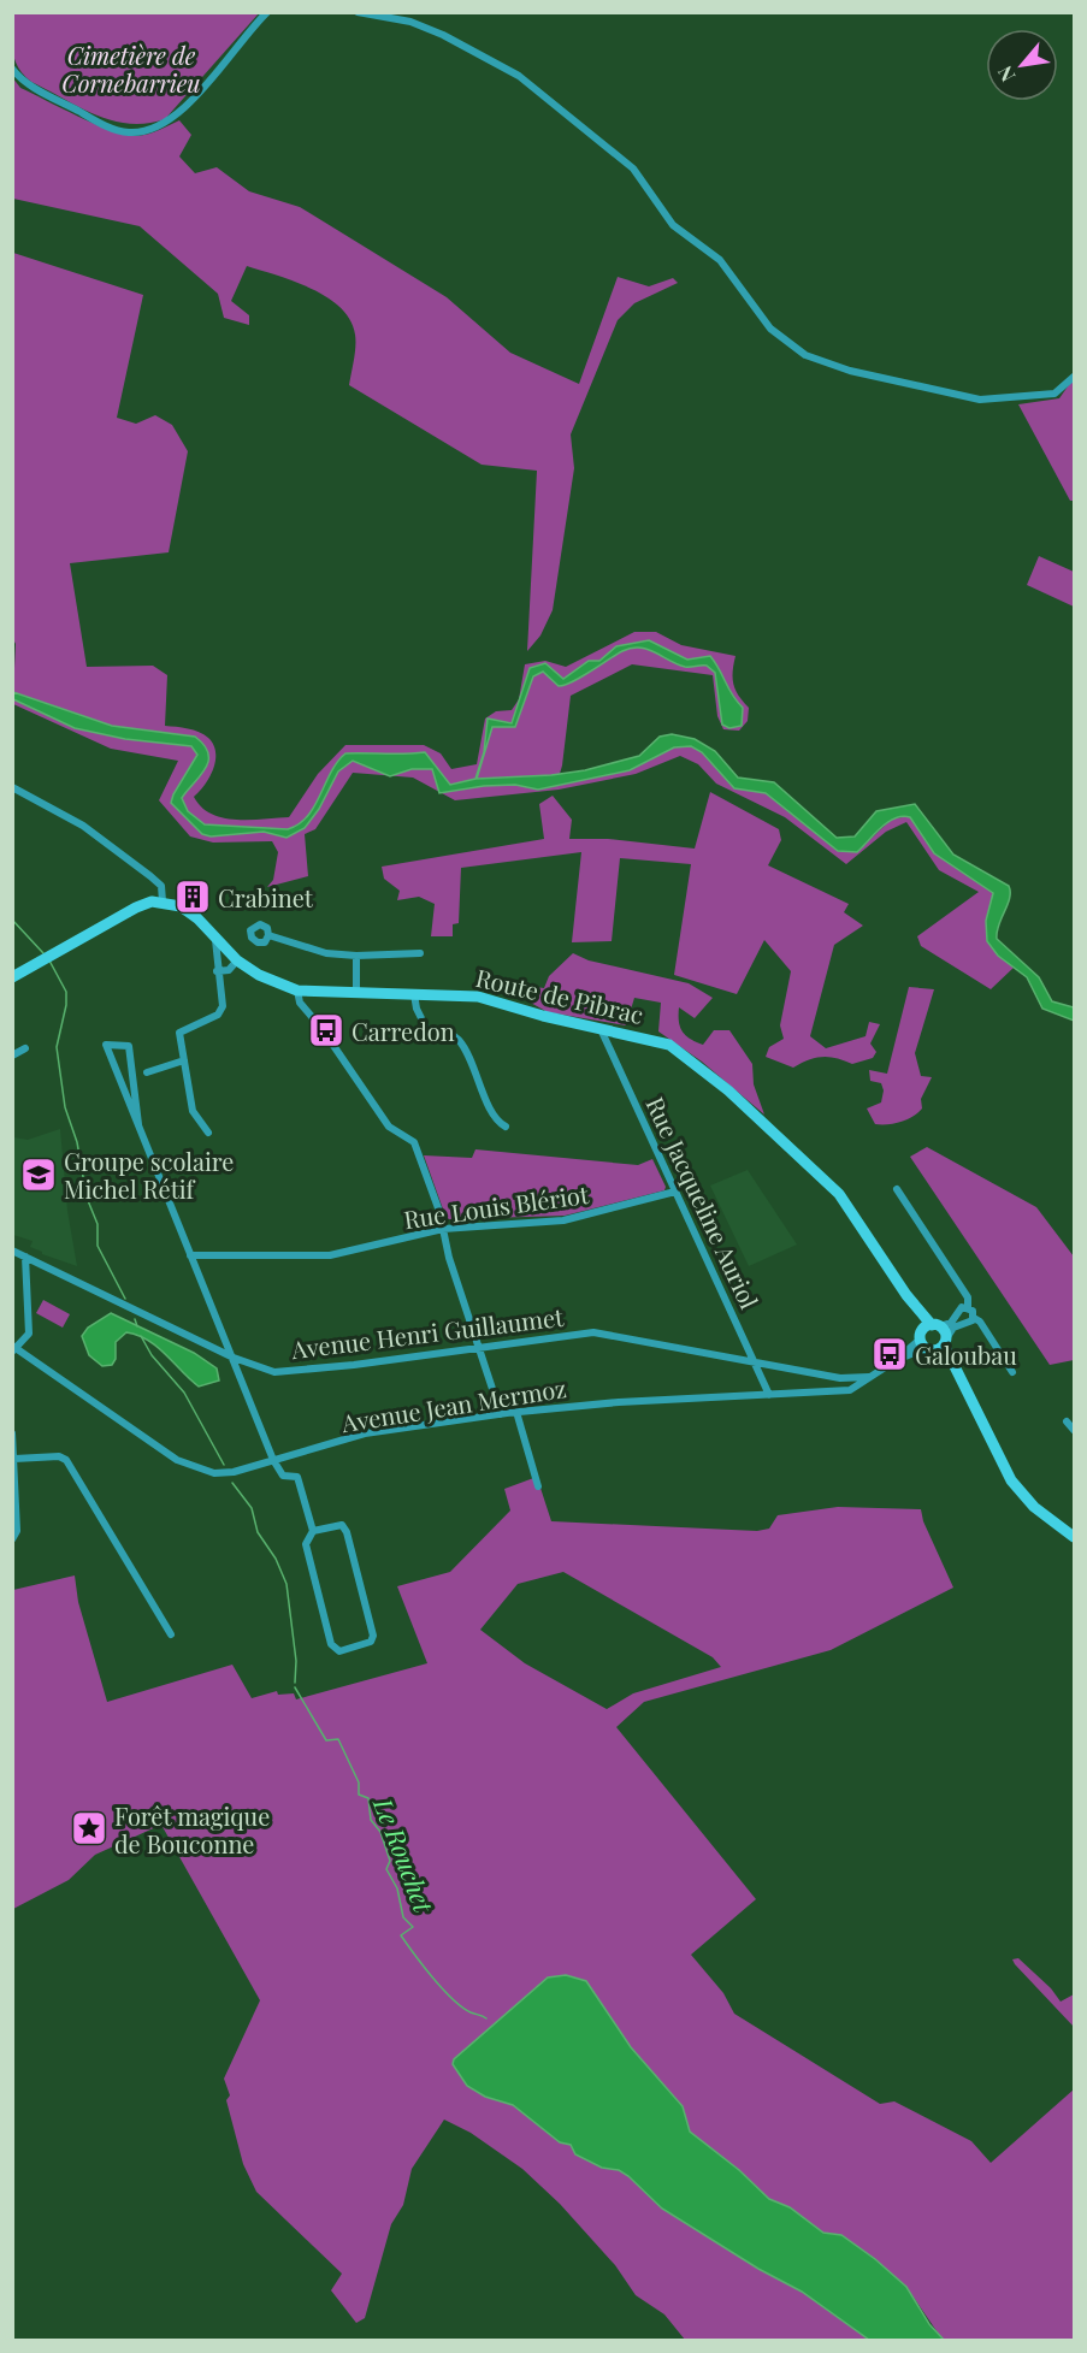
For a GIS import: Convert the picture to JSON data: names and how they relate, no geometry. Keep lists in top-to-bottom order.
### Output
{
  "streets": {
    "main road": ["Route de Pibrac"],
    "street": [
      "Rue Jacqueline Auriol",
      "Rue Louis Blériot",
      "Avenue Henri Guillaumet",
      "Avenue Jean Mermoz"
    ]
  },
  "crossings": [
    ["Route de Pibrac", "Rue Jacqueline Auriol"],
    ["Route de Pibrac", "Avenue Jean Mermoz"],
    ["Rue Jacqueline Auriol", "Rue Louis Blériot"],
    ["Rue Jacqueline Auriol", "Avenue Henri Guillaumet"],
    ["Rue Jacqueline Auriol", "Avenue Jean Mermoz"],
    ["Avenue Henri Guillaumet", "Avenue Jean Mermoz"]
  ],
  "water": ["Le Rouchet"],
  "parks": ["Cimetière de Cornebarrieu"],
  "places": {
    "building": ["Crabinet"],
    "bus stop": ["Carredon", "Galoubau"],
    "school or university": ["Groupe scolaire Michel Rétif"],
    "place": ["Forêt magique de Bouconne"]
  },
  "north": "bottom left"
}
